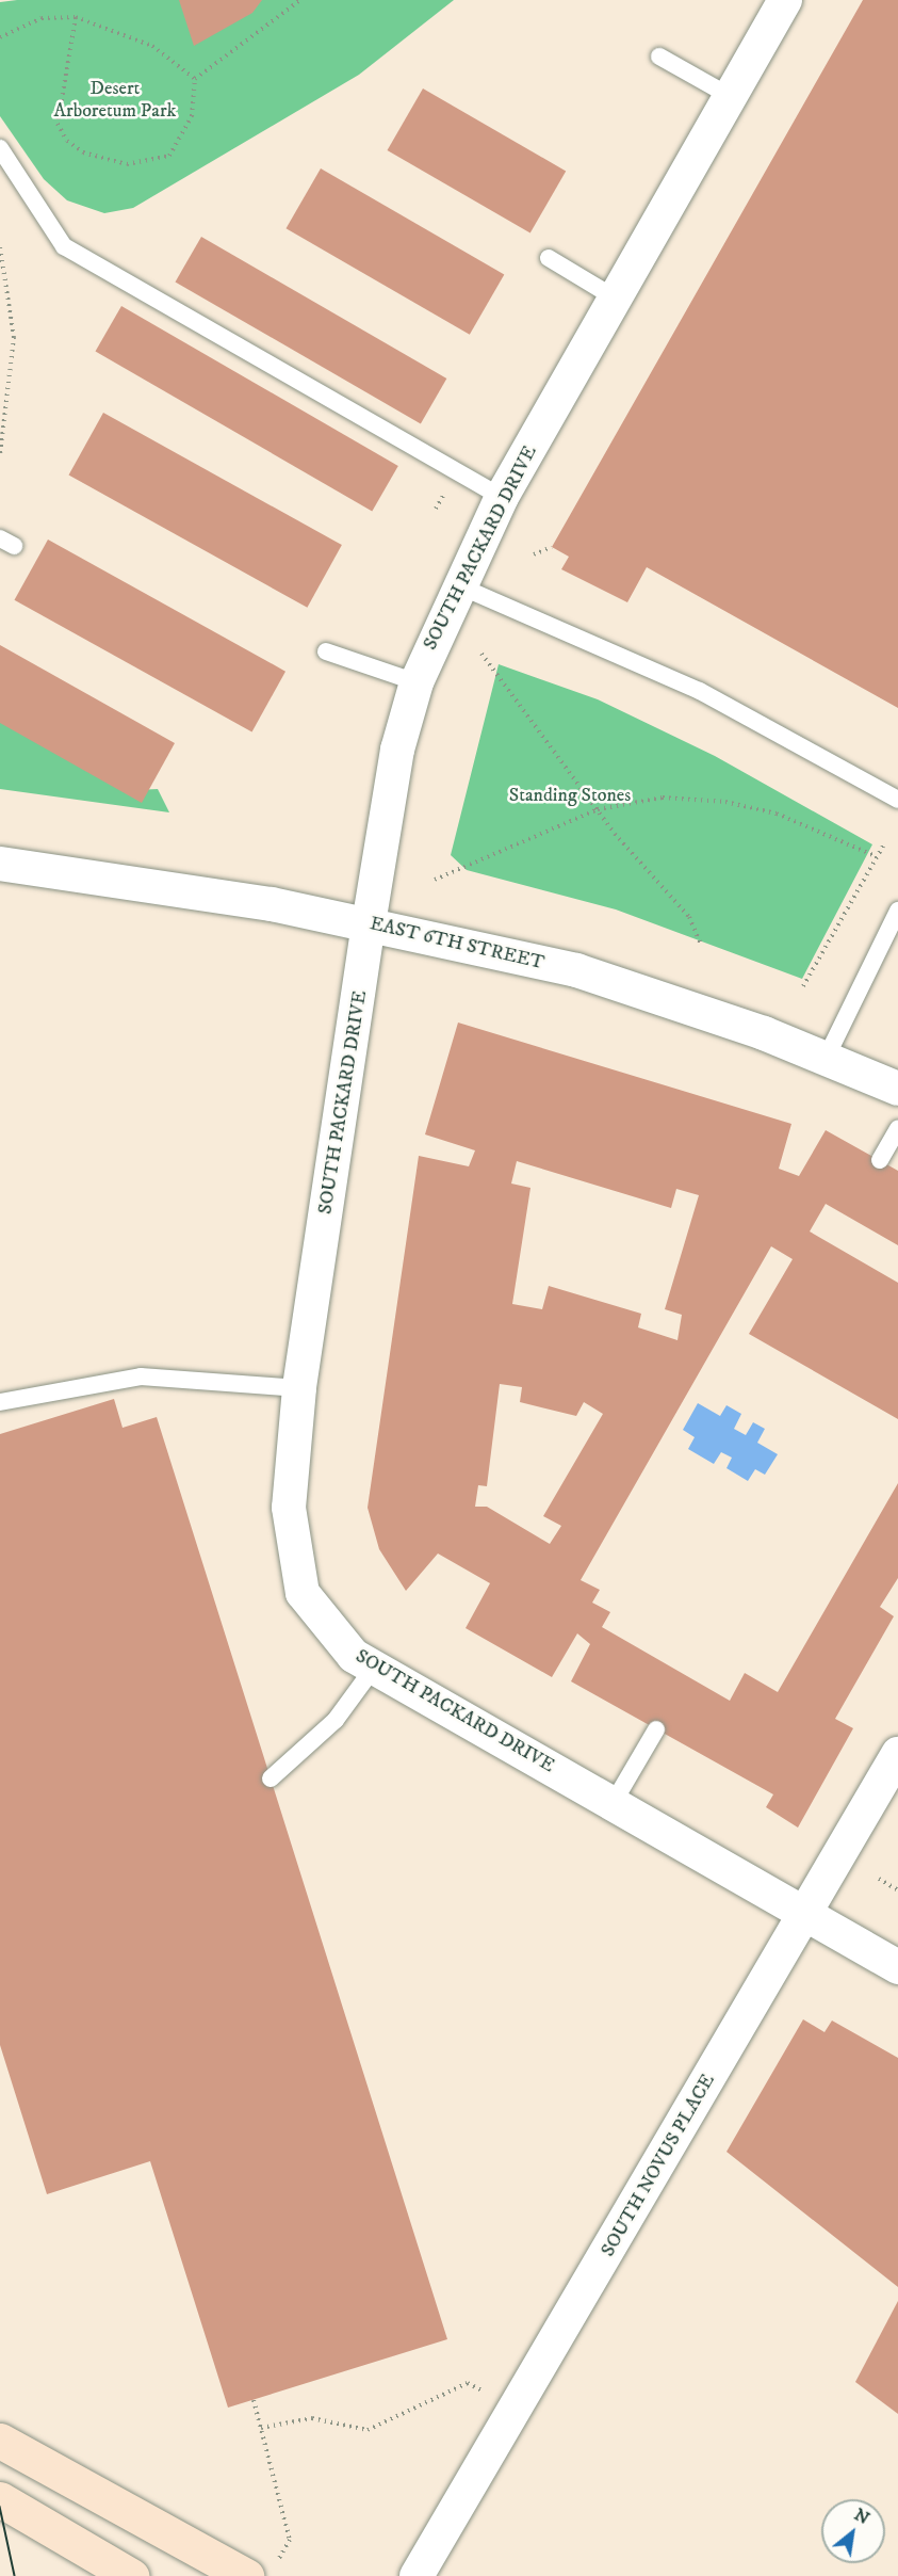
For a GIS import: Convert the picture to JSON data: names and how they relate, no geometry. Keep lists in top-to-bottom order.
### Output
{
  "streets": {
    "street": ["SOUTH PACKARD DRIVE", "EAST 6TH STREET", "SOUTH NOVUS PLACE"]
  },
  "crossings": [
    ["SOUTH PACKARD DRIVE", "EAST 6TH STREET"],
    ["SOUTH PACKARD DRIVE", "SOUTH NOVUS PLACE"]
  ],
  "parks": ["Desert Arboretum Park", "Standing Stones"],
  "north": "top right"
}
